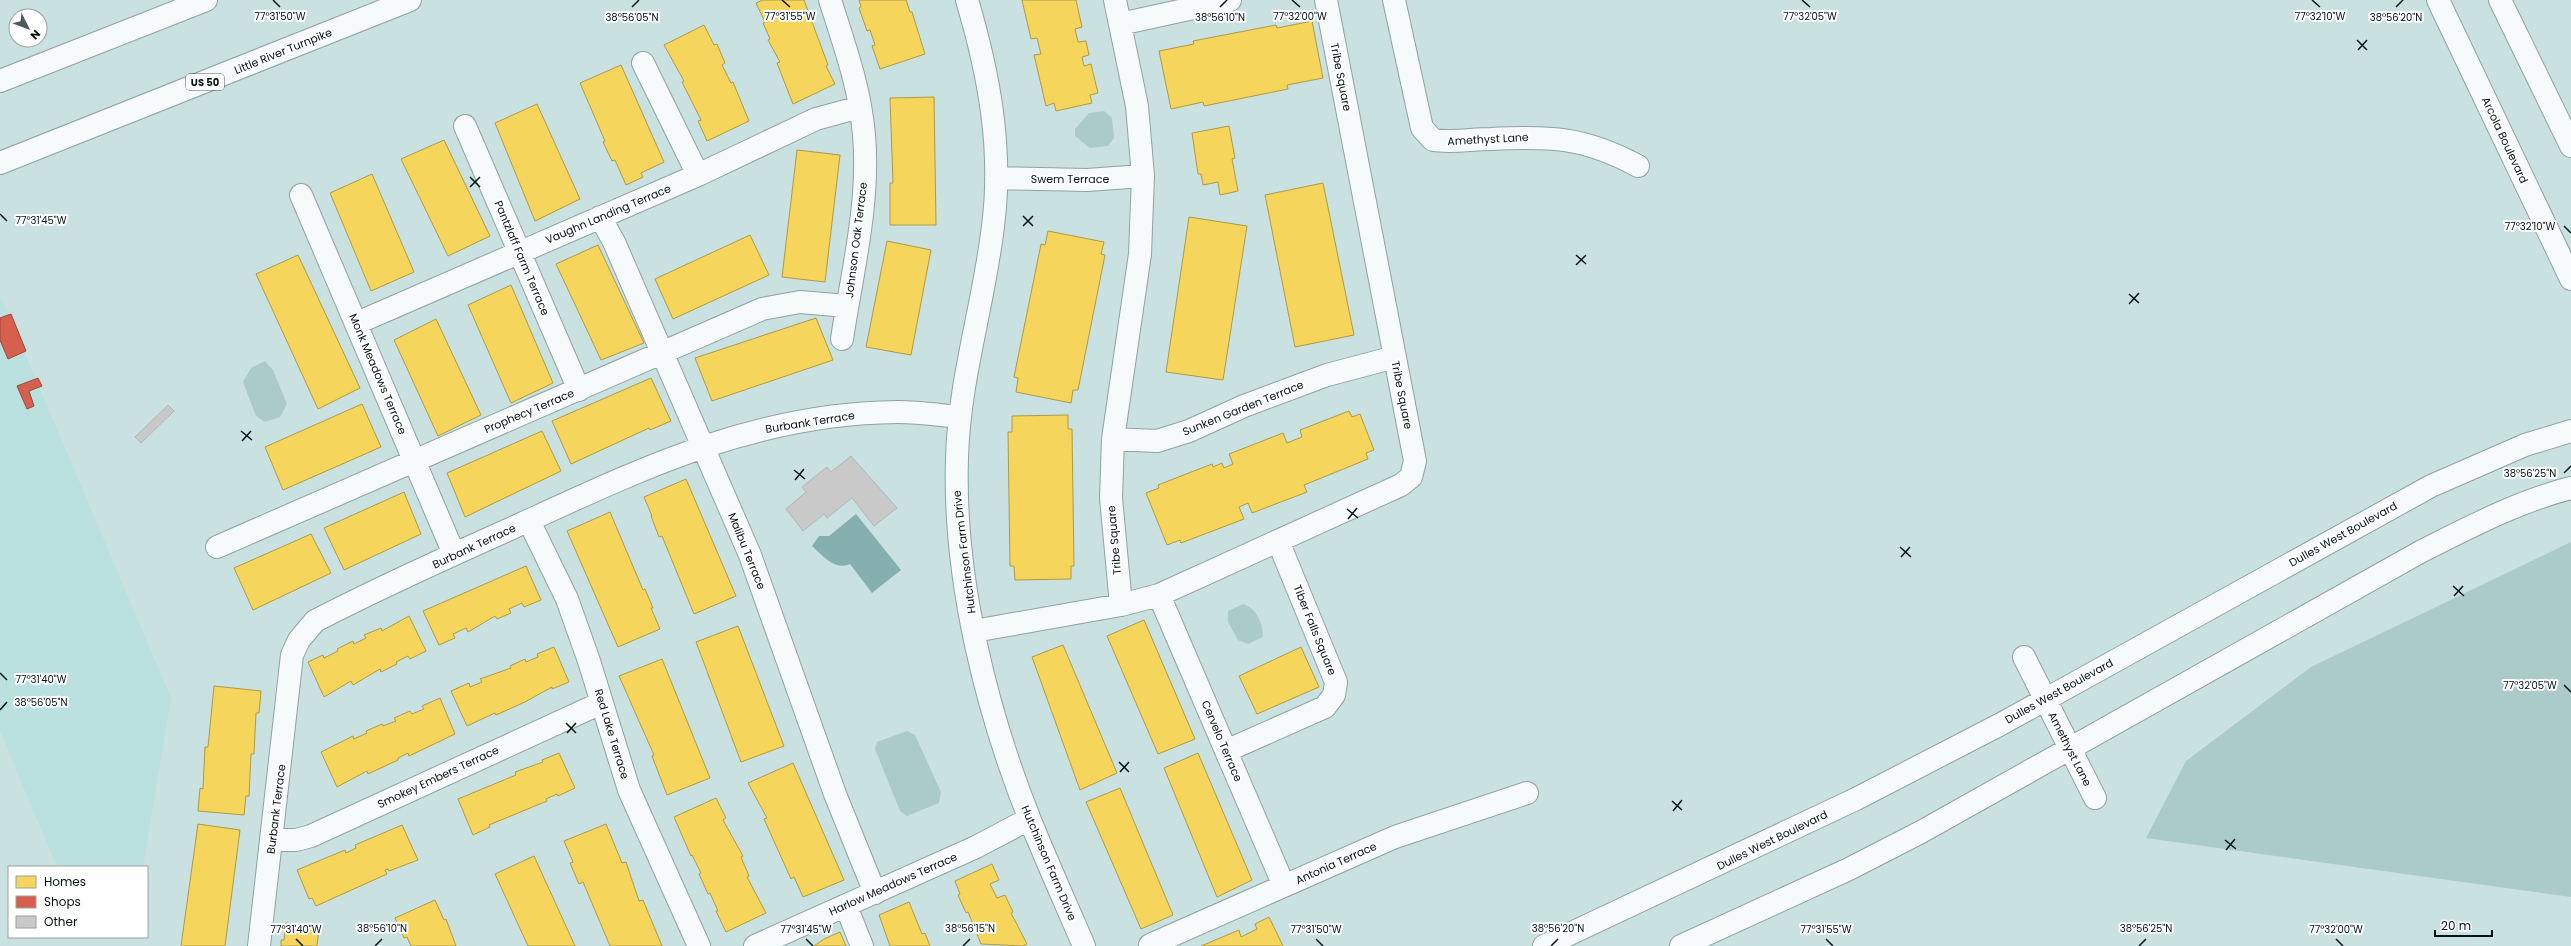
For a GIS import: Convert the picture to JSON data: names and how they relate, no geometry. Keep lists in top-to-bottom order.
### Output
{
  "streets": {
    "main road": [
      "Little River Turnpike",
      "Tribe Square",
      "US 50",
      "Amethyst Lane",
      "Arcola Boulevard",
      "Swem Terrace",
      "Vaughn Landing Terrace",
      "Johnson Oak Terrace",
      "Pantzlaff Farm Terrace",
      "Monk Meadows Terrace",
      "Sunken Garden Terrace",
      "Prophecy Terrace",
      "Burbank Terrace",
      "Dulles West Boulevard",
      "Malibu Terrace",
      "Hutchinson Farm Drive",
      "Tiber Falls Square",
      "Red Lake Terrace",
      "Cervelo Terrace",
      "Smokey Embers Terrace",
      "Antonia Terrace",
      "Harlow Meadows Terrace"
    ]
  },
  "crossings": [
    ["Tribe Square", "Swem Terrace"],
    ["Tribe Square", "Sunken Garden Terrace"],
    ["Tribe Square", "Hutchinson Farm Drive"],
    ["Tribe Square", "Tiber Falls Square"],
    ["Tribe Square", "Cervelo Terrace"],
    ["Amethyst Lane", "Dulles West Boulevard"],
    ["Swem Terrace", "Hutchinson Farm Drive"],
    ["Vaughn Landing Terrace", "Johnson Oak Terrace"],
    ["Vaughn Landing Terrace", "Pantzlaff Farm Terrace"],
    ["Vaughn Landing Terrace", "Monk Meadows Terrace"],
    ["Vaughn Landing Terrace", "Malibu Terrace"],
    ["Johnson Oak Terrace", "Prophecy Terrace"],
    ["Pantzlaff Farm Terrace", "Prophecy Terrace"],
    ["Monk Meadows Terrace", "Prophecy Terrace"],
    ["Monk Meadows Terrace", "Burbank Terrace"],
    ["Prophecy Terrace", "Malibu Terrace"],
    ["Burbank Terrace", "Malibu Terrace"],
    ["Burbank Terrace", "Hutchinson Farm Drive"],
    ["Burbank Terrace", "Red Lake Terrace"],
    ["Burbank Terrace", "Smokey Embers Terrace"],
    ["Malibu Terrace", "Harlow Meadows Terrace"],
    ["Hutchinson Farm Drive", "Harlow Meadows Terrace"],
    ["Tiber Falls Square", "Cervelo Terrace"],
    ["Red Lake Terrace", "Smokey Embers Terrace"],
    ["Cervelo Terrace", "Antonia Terrace"]
  ],
  "legend": ["Homes", "Shops", "Other"],
  "scale_bar": "20 m",
  "north": "bottom right",
  "coordinates": [
    "77°31'50\"W",
    "77°31'55\"W",
    "77°32'00\"W",
    "77°32'05\"W",
    "77°32'10\"W",
    "38°56'05\"N",
    "38°56'10\"N",
    "38°56'20\"N",
    "77°31'45\"W",
    "38°56'25\"N",
    "77°31'40\"W",
    "38°56'15\"N"
  ]
}
